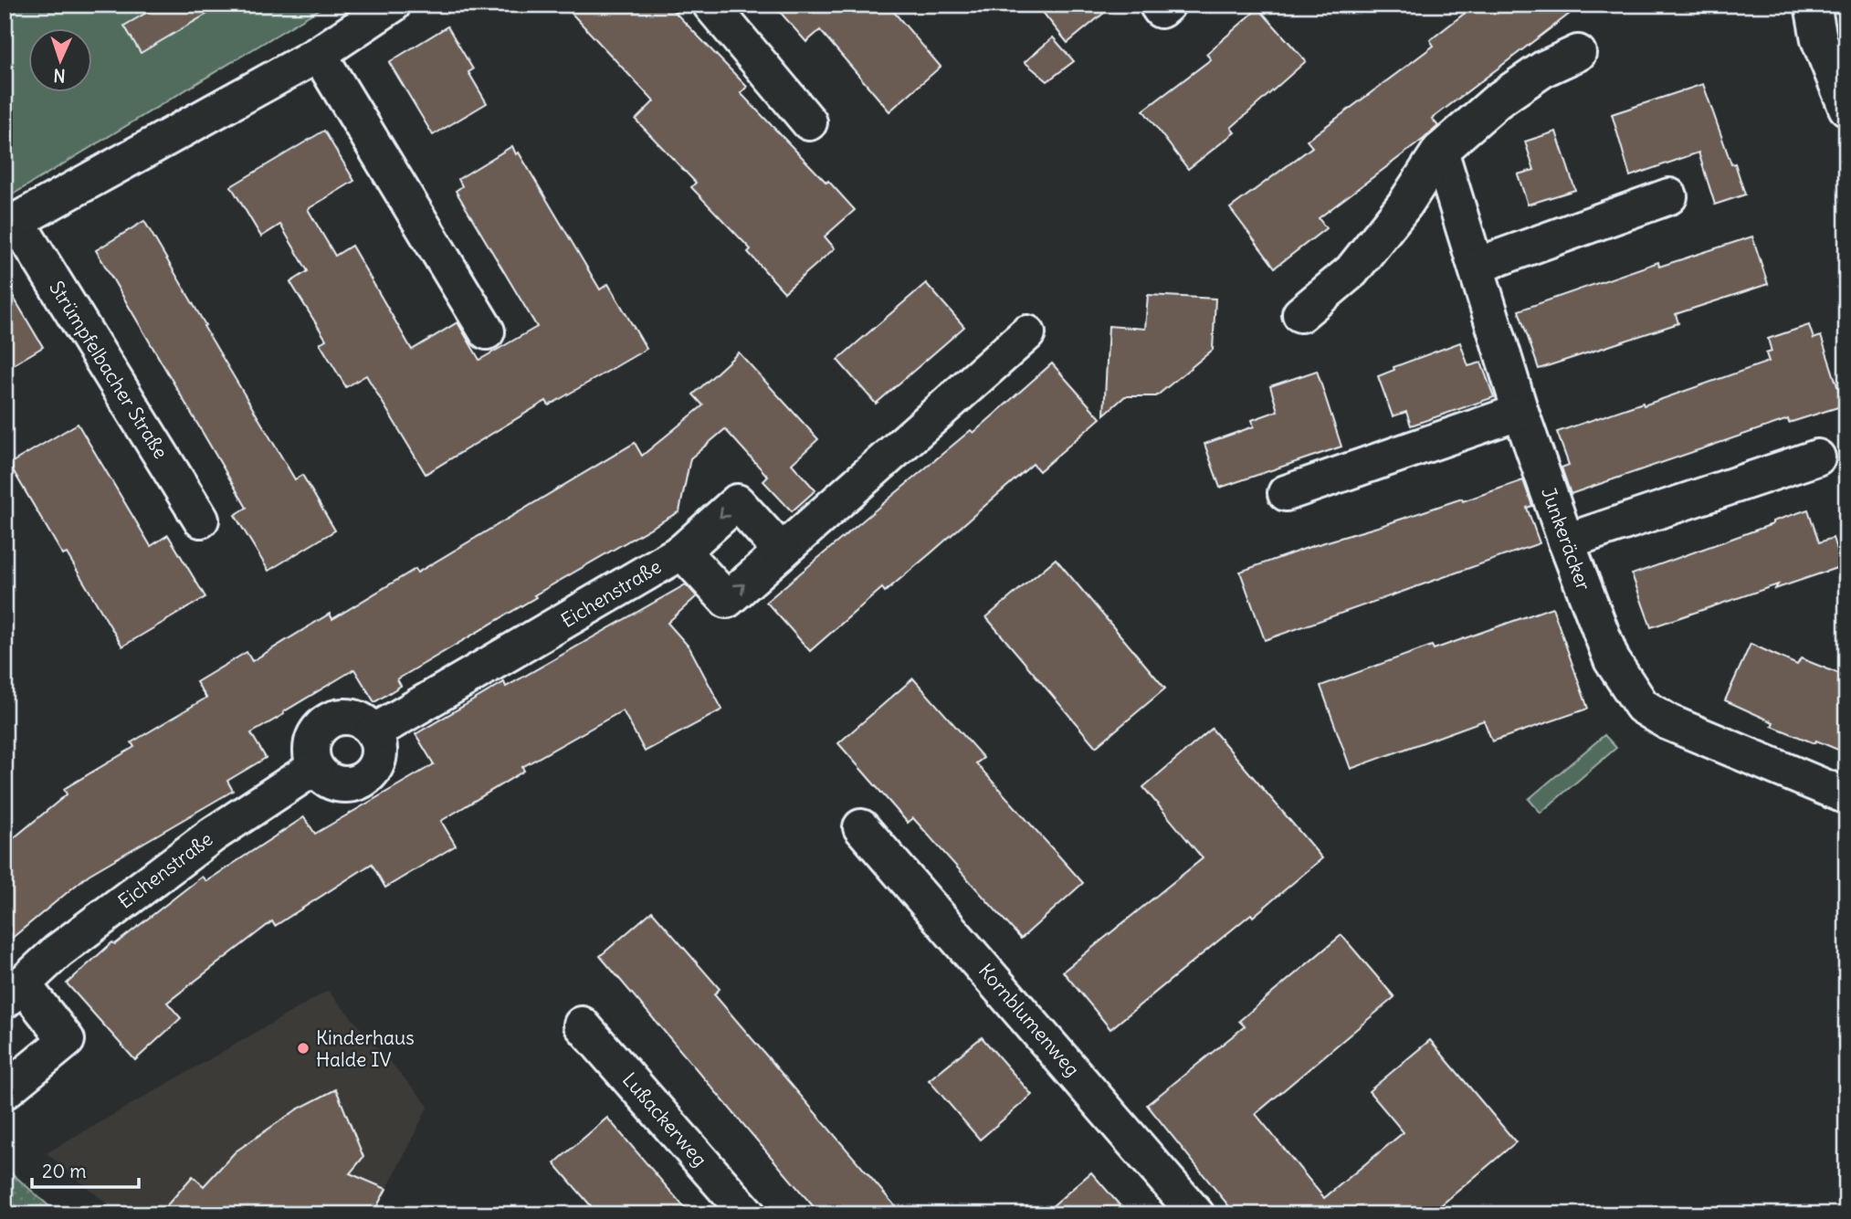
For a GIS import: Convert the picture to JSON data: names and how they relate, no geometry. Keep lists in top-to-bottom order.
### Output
{
  "streets": {
    "street": [
      "Strümpfelbacher Straße",
      "Junkeräcker",
      "Eichenstraße",
      "Kornblumenweg",
      "Lußackerweg"
    ]
  },
  "places": ["Kinderhaus Halde IV"],
  "scale_bar": "20 m",
  "north": "bottom"
}
